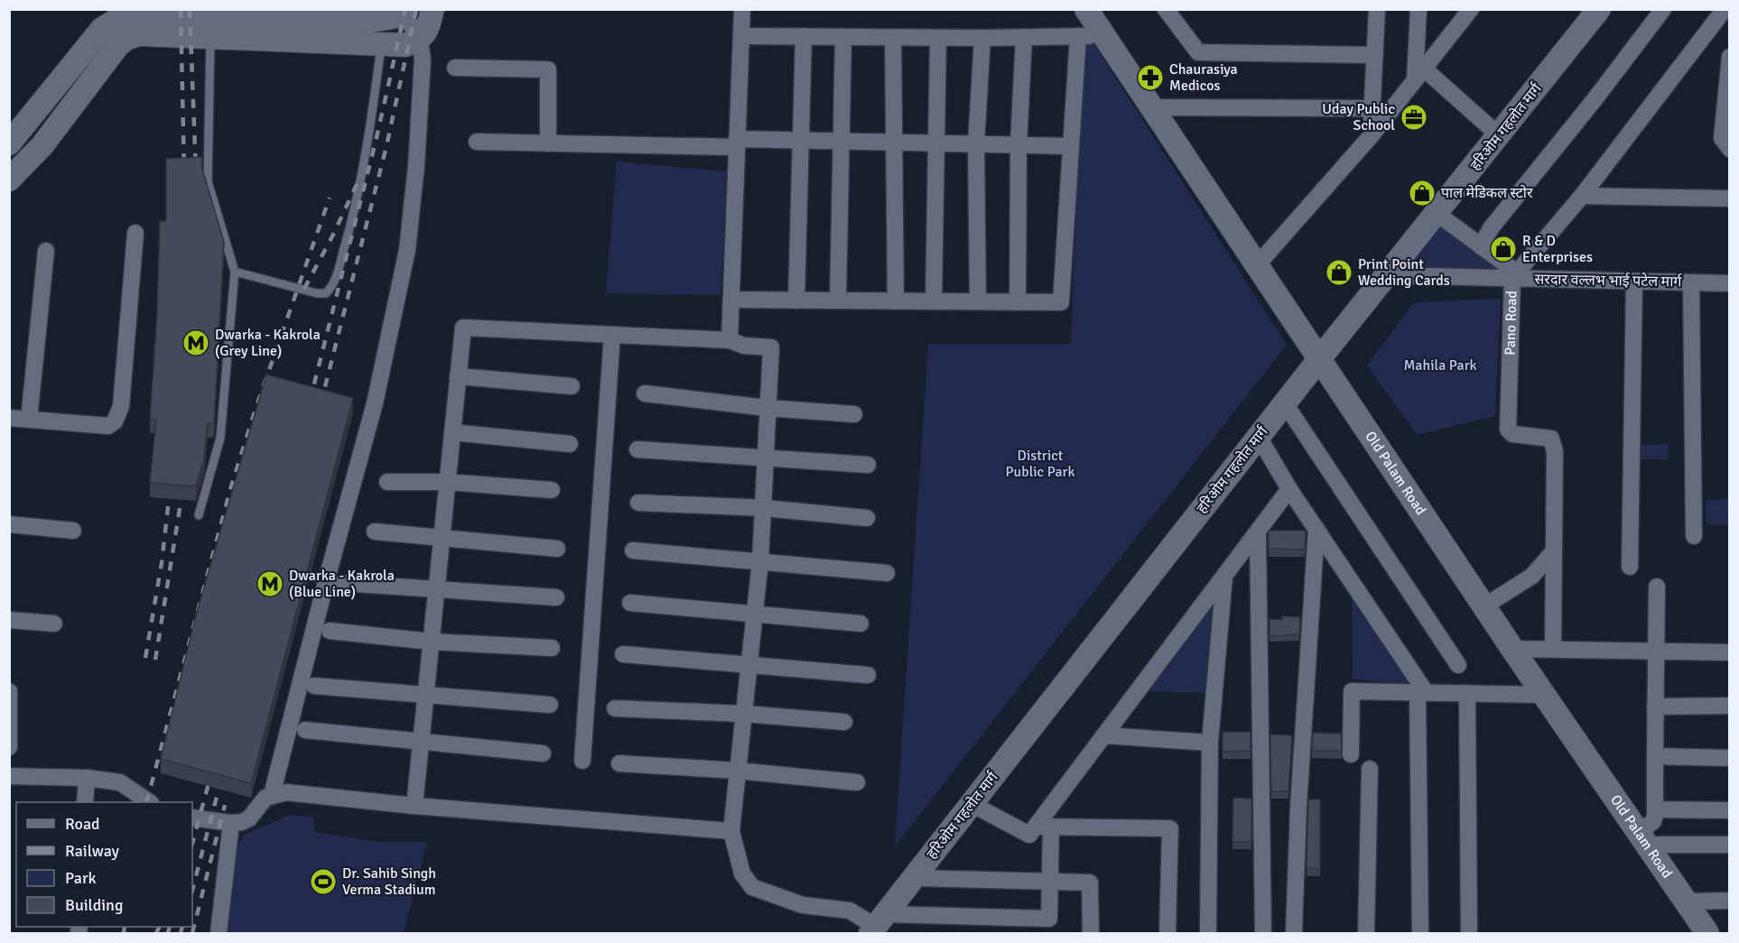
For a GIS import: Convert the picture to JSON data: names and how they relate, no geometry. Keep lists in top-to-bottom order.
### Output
{
  "streets": {
    "street": [
      "हरिओम गहलोत मार्ग",
      "सरदार वल्लभ भाई पटेल मार्ग",
      "Pano Road",
      "Old Palam Road"
    ]
  },
  "crossings": [
    ["हरिओम गहलोत मार्ग", "सरदार वल्लभ भाई पटेल मार्ग"],
    ["हरिओम गहलोत मार्ग", "Old Palam Road"],
    ["सरदार वल्लभ भाई पटेल मार्ग", "Pano Road"]
  ],
  "parks": ["Mahila Park", "District Public Park"],
  "places": {
    "pharmacy": ["Chaurasiya Medicos"],
    "office": ["Uday Public School"],
    "shop": ["पाल मेडिकल स्टोर", "R & D Enterprises", "Print Point Wedding Cards"],
    "metro station": ["Dwarka - Kakrola (Grey Line)", "Dwarka - Kakrola (Blue Line)"],
    "sports": ["Dr. Sahib Singh Verma Stadium"]
  },
  "legend": [
    "Road",
    "Railway",
    "Park",
    "Building"
  ]
}
